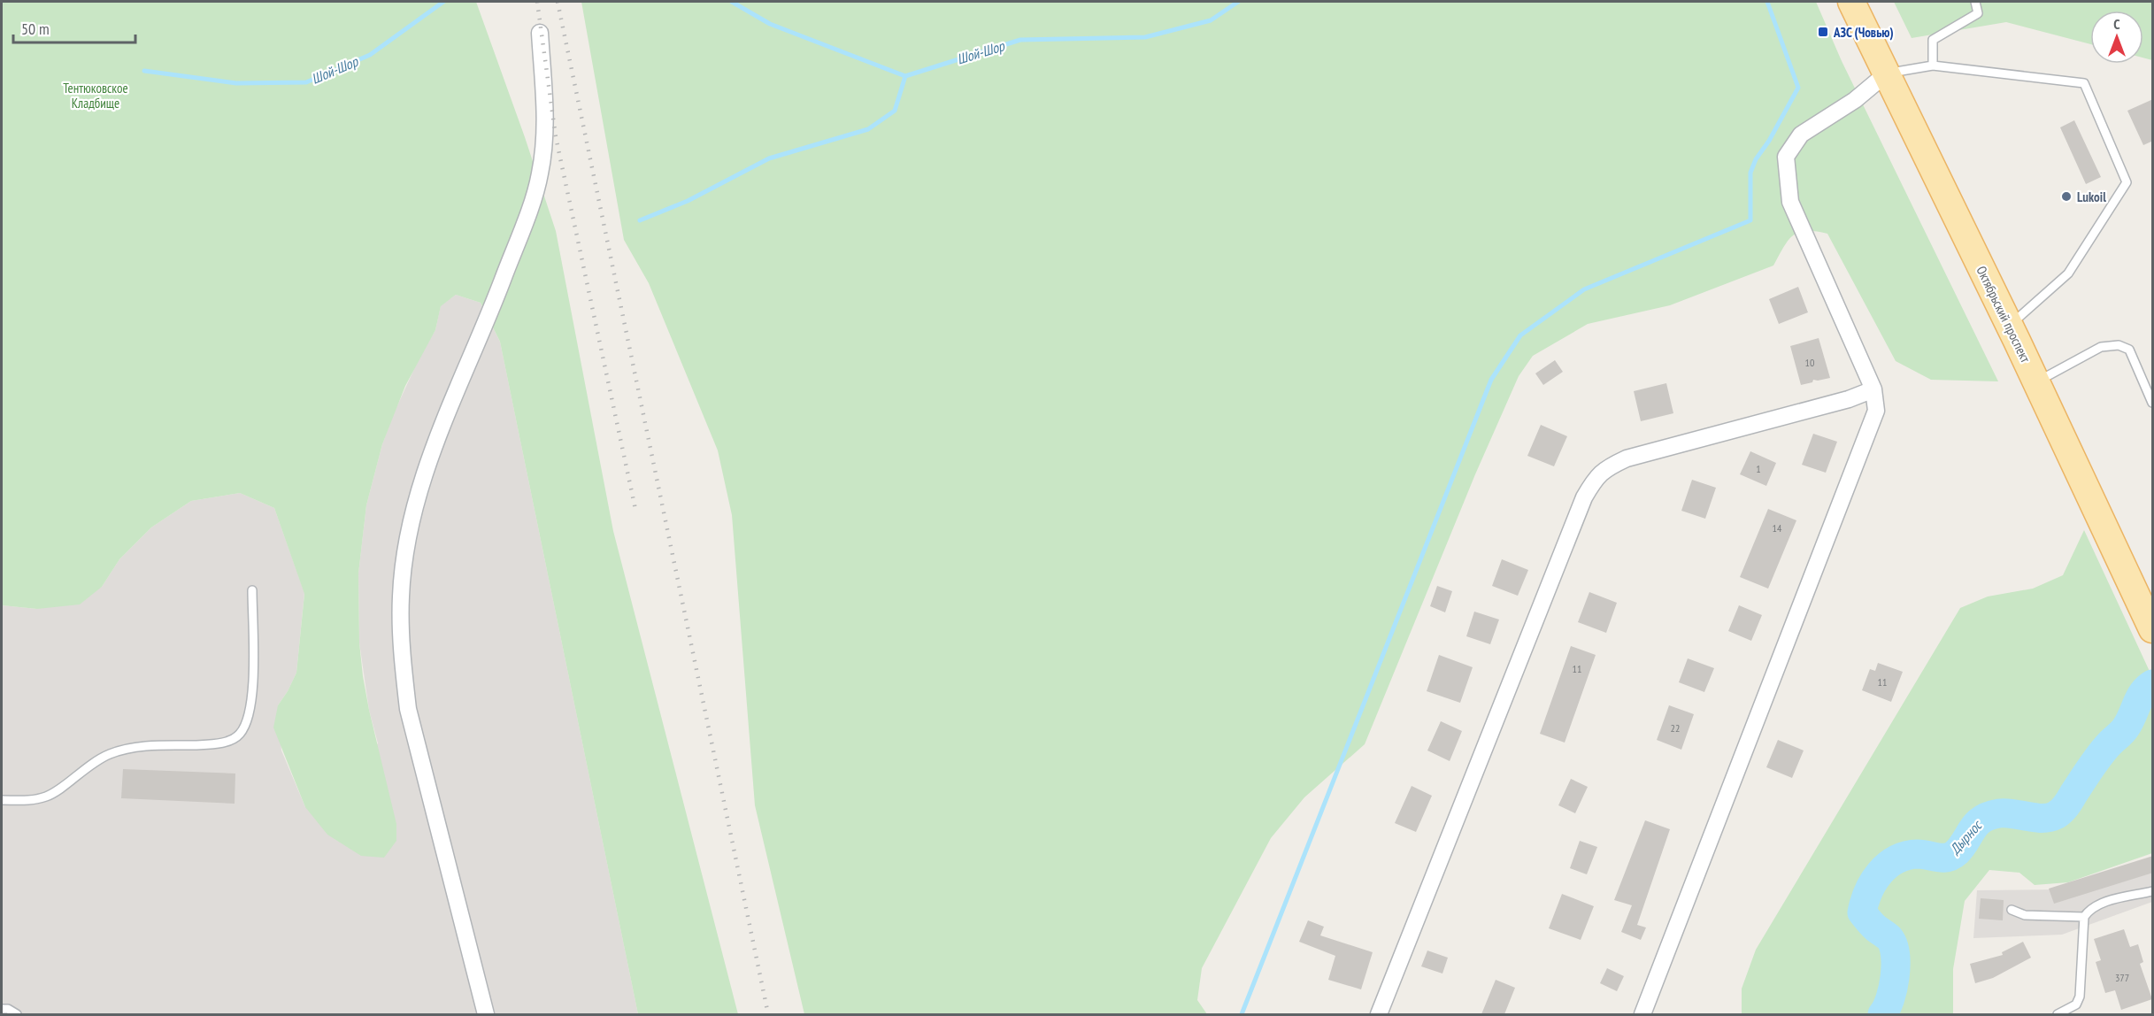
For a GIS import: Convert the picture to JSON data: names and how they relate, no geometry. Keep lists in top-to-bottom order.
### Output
{
  "streets": {
    "main road": ["Октябрьский проспект"]
  },
  "water": ["Шой-Шор", "Дырнос"],
  "parks": ["Тентюковское Кладбище"],
  "places": {
    "transit": ["АЗС (Човью)"],
    "other": ["Lukoil"]
  },
  "house_numbers": [
    "10",
    "1",
    "14",
    "11",
    "11",
    "22",
    "377"
  ],
  "scale_bar": "50 m",
  "north": "top"
}
